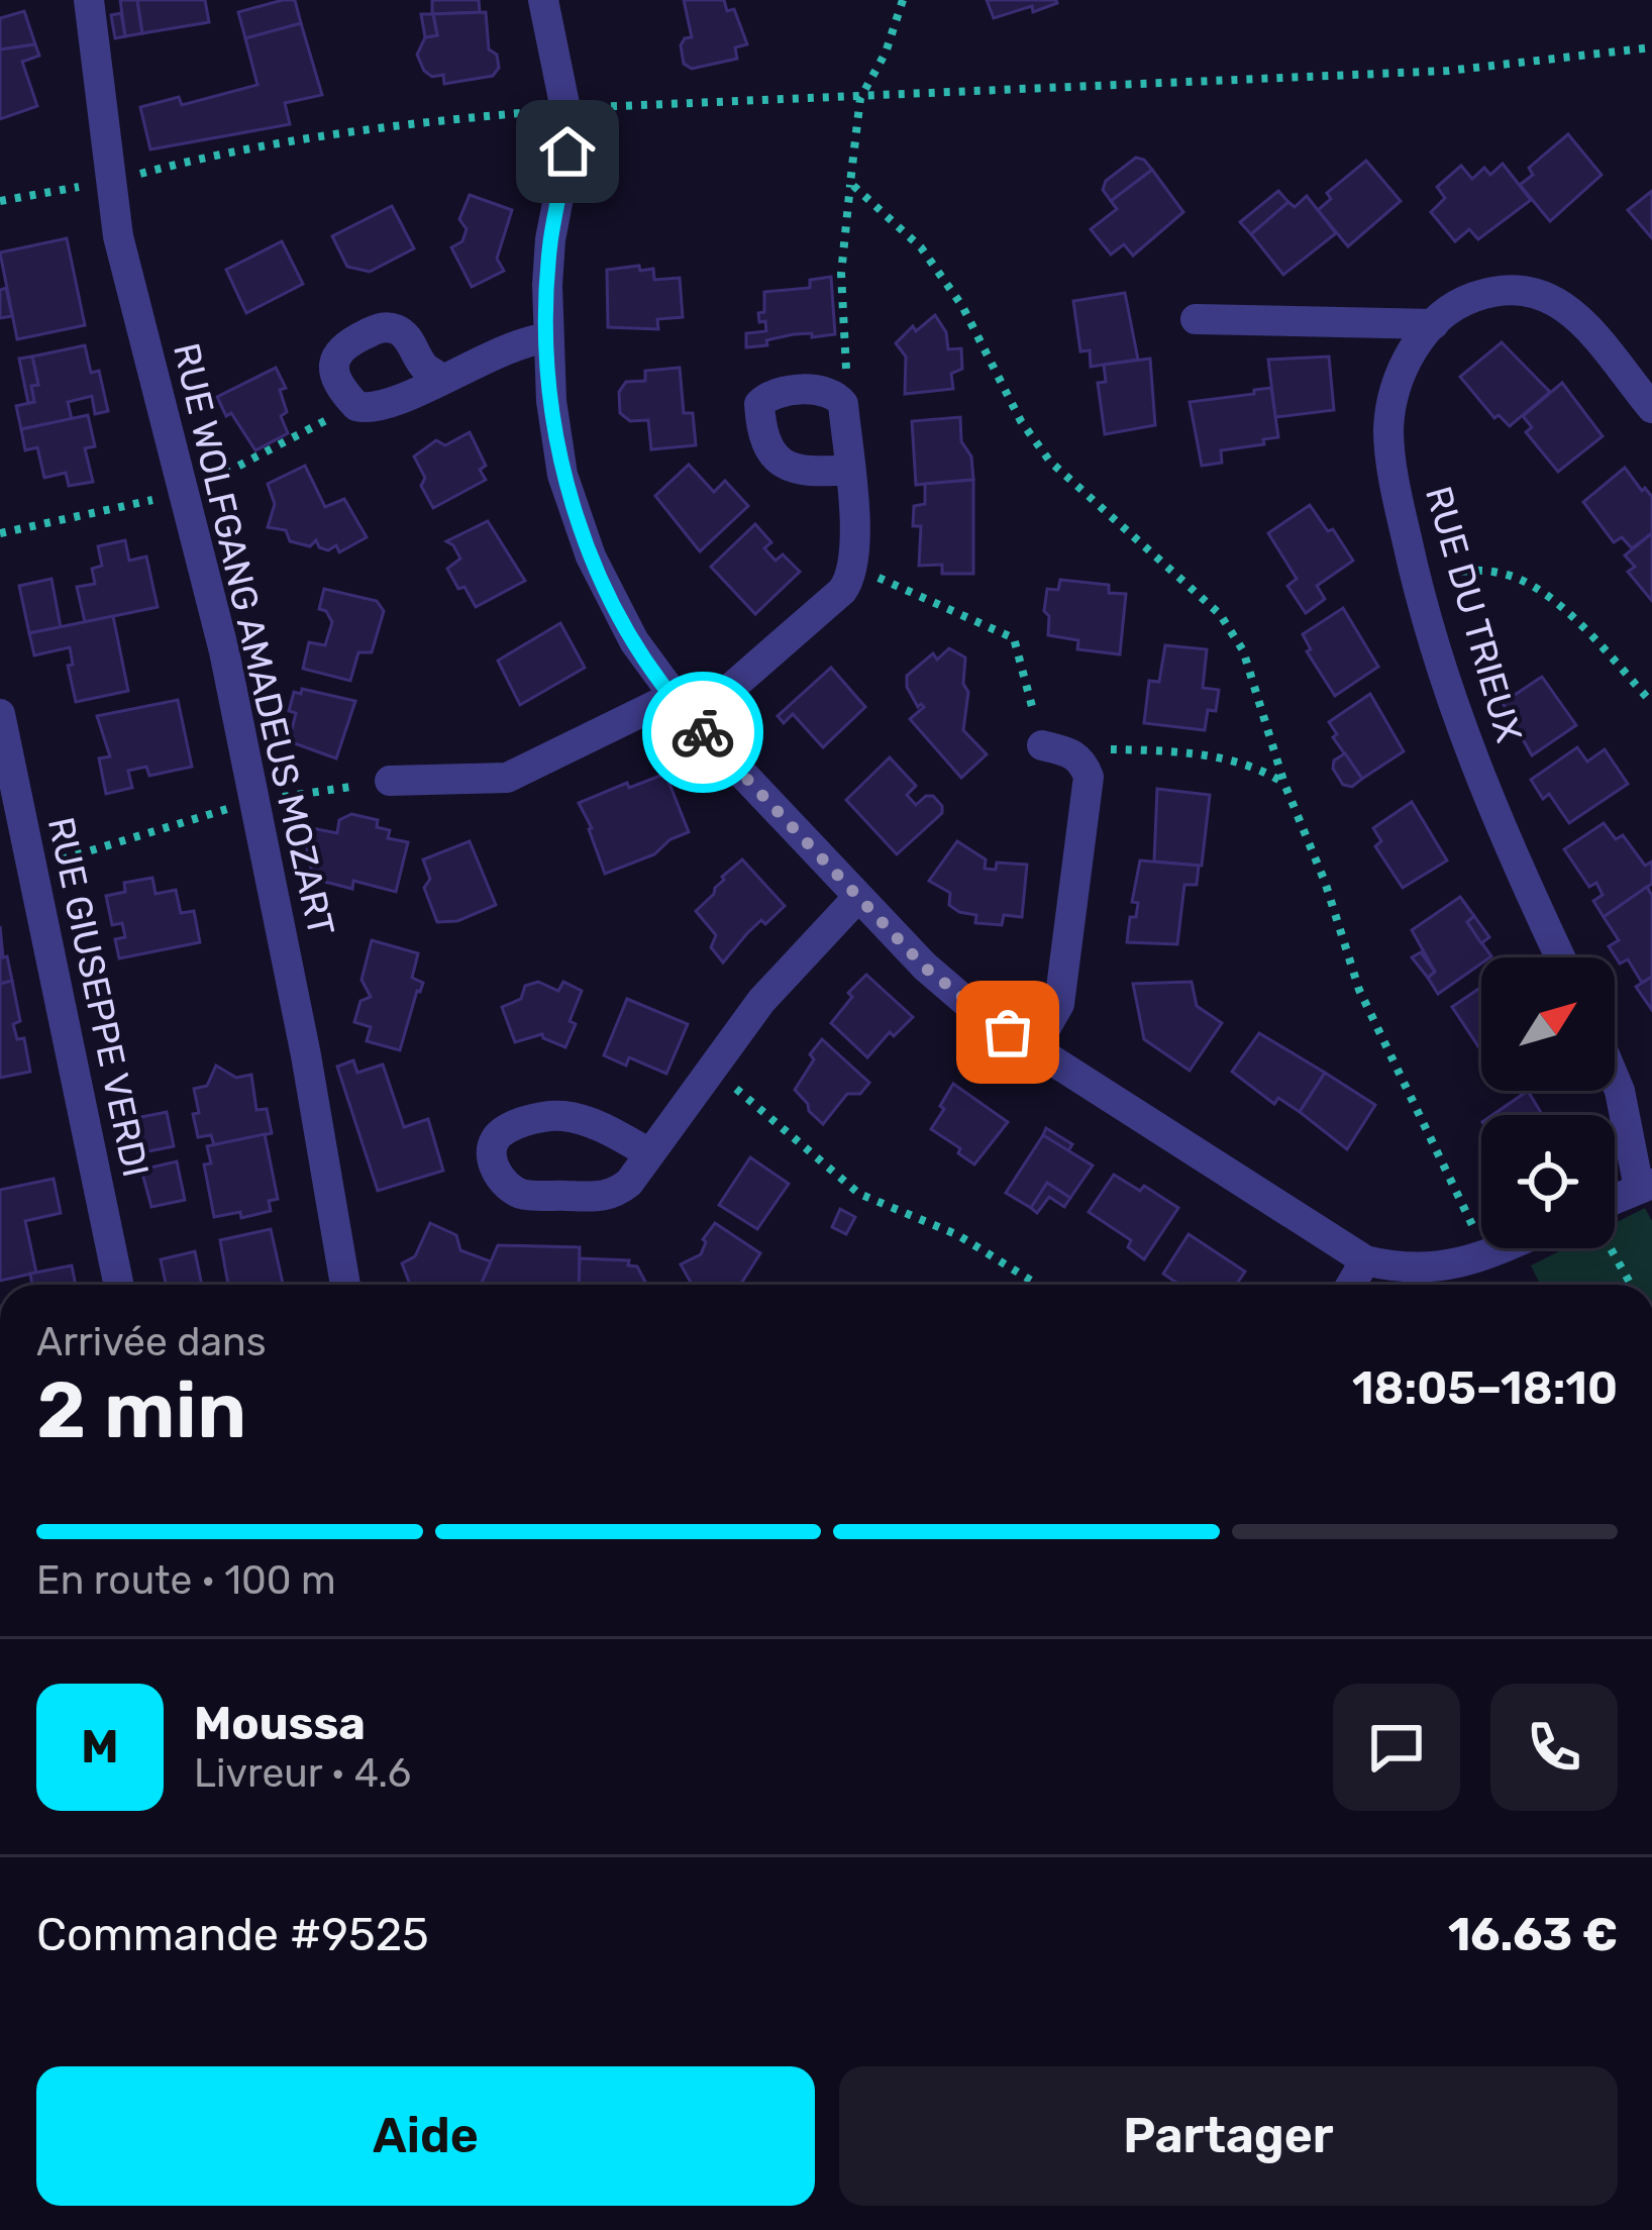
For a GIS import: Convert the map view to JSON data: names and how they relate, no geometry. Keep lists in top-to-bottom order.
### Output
{
  "streets": {
    "street": ["RUE DU TRIEUX", "RUE WOLFGANG AMADEUS MOZART", "RUE GIUSEPPE VERDI"]
  },
  "north": "top right",
  "page": {
    "heading": ["2 min", "Arrivée dans", "18:05–18:10"],
    "panel": [
      "Moussa",
      "Livreur · 4.6",
      "Commande #9525",
      "16.63 €"
    ],
    "bar": "En route · 100 m",
    "round": "M",
    "buttons": ["Aide", "Partager"]
  }
}
